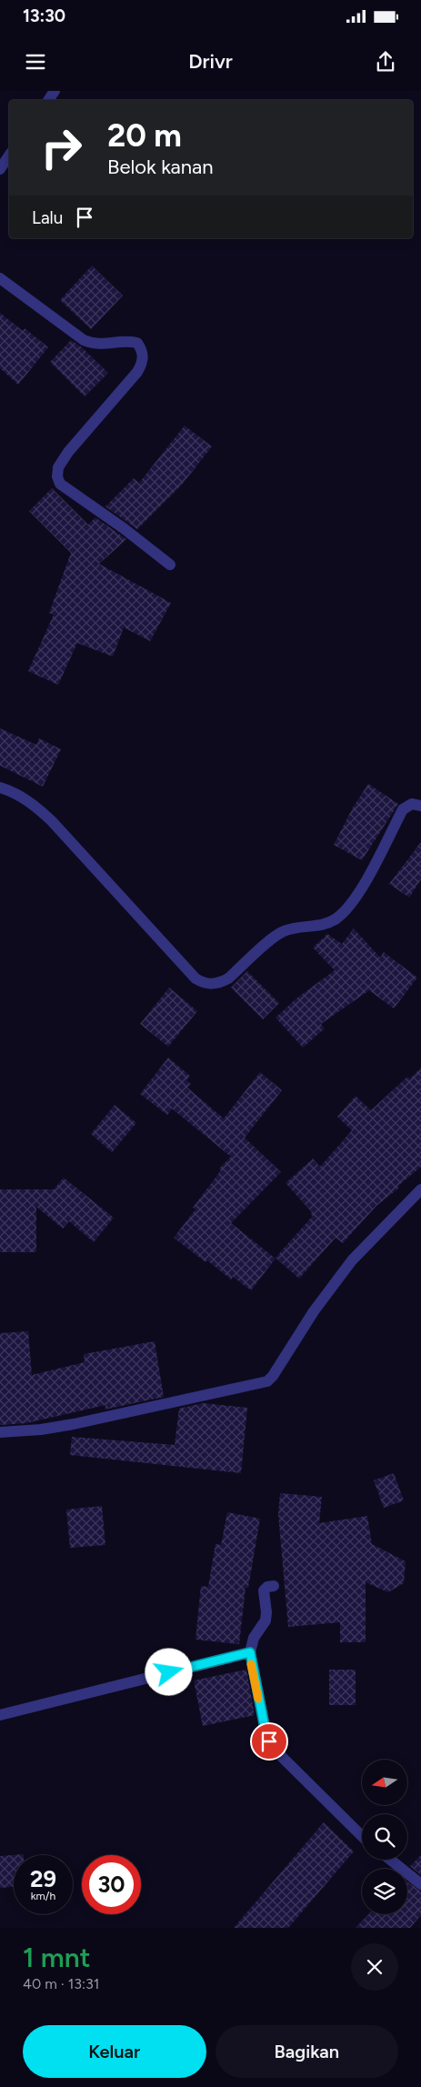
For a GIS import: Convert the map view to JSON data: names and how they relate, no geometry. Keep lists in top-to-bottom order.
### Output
{
  "north": "left",
  "page": {
    "status": "13:30",
    "header": "Drivr",
    "turn": ["20 m", "Belok kanan"],
    "then": "Lalu",
    "speed": "29 km/h",
    "limit": "30",
    "heading": ["1 mnt", "40 m · 13:31"],
    "buttons": ["Keluar", "Bagikan"]
  }
}
